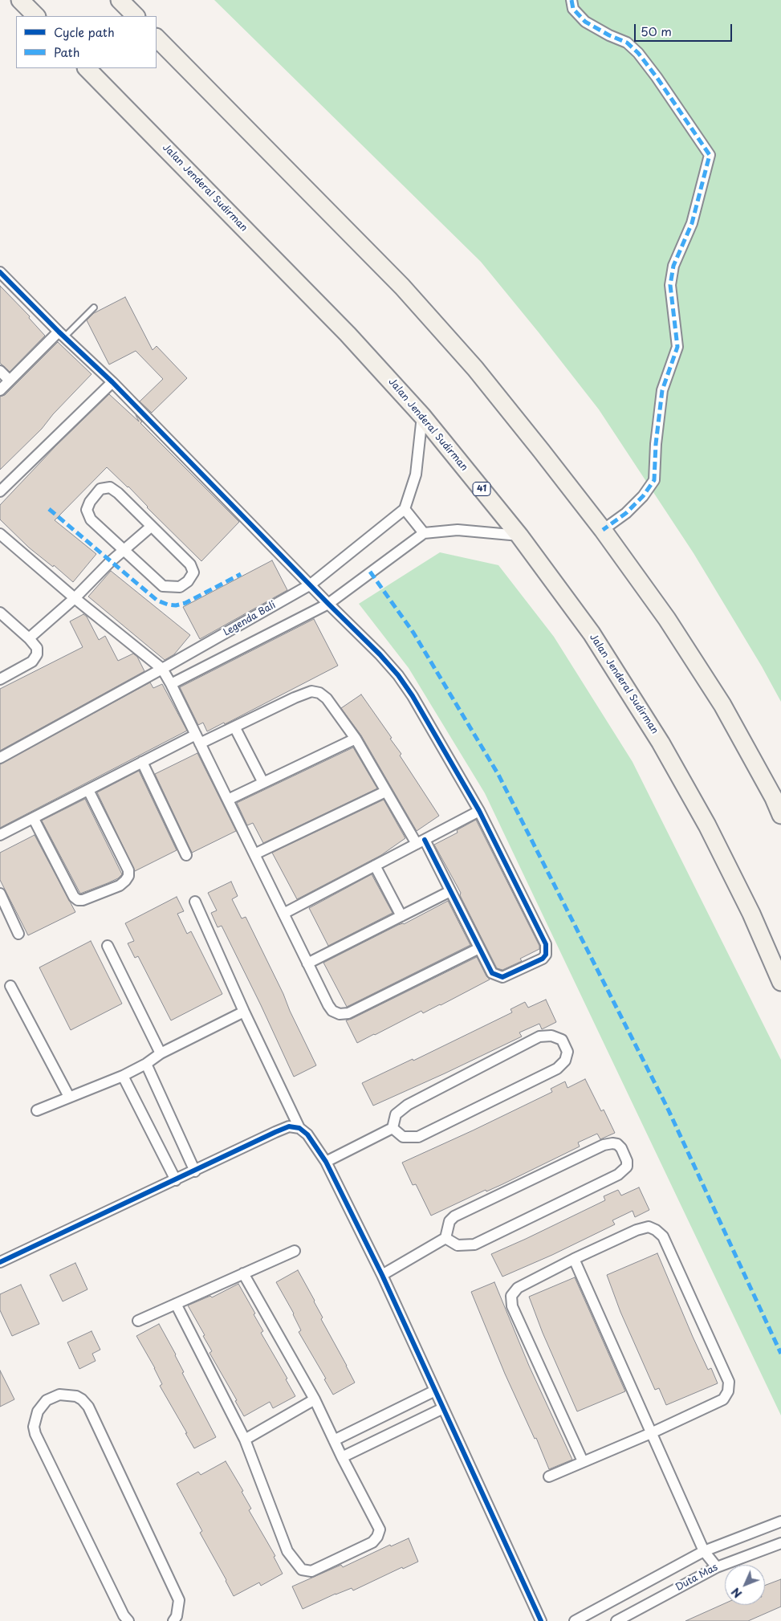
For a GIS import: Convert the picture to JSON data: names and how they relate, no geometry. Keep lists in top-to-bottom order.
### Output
{
  "streets": {
    "highway": ["Jalan Jenderal Sudirman", "41"],
    "street": ["Legenda Bali", "Duta Mas"]
  },
  "legend": ["Cycle path", "Path"],
  "scale_bar": "50 m",
  "north": "bottom left"
}
